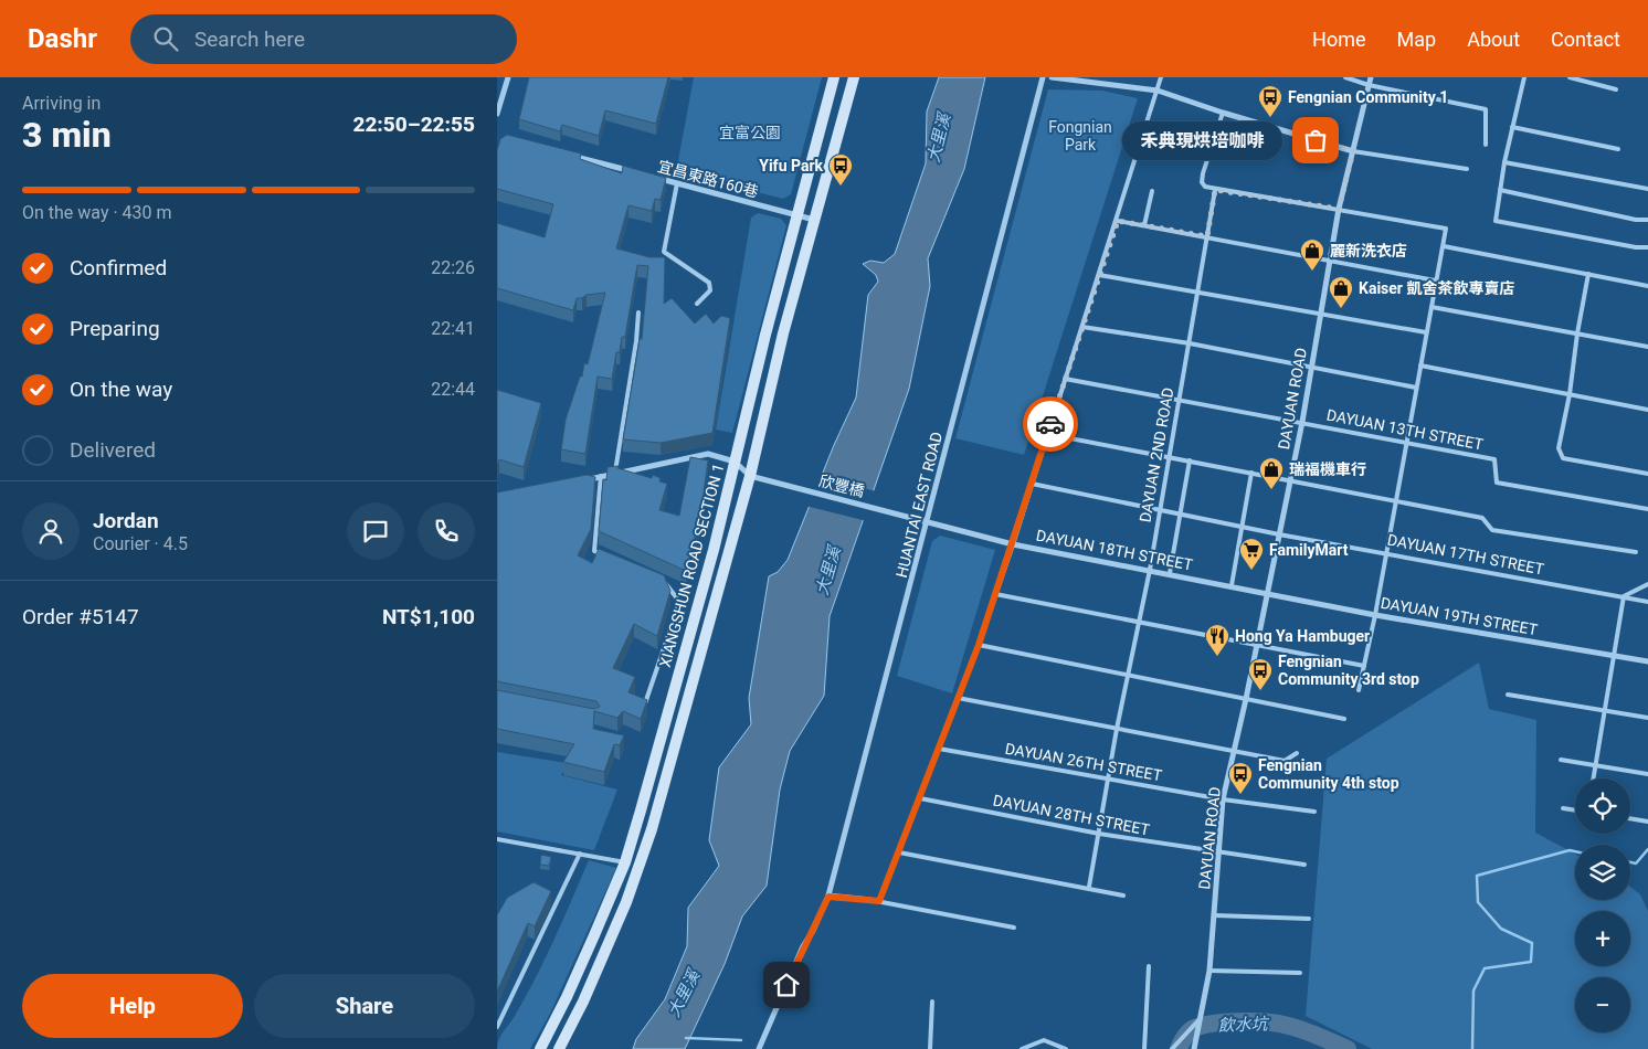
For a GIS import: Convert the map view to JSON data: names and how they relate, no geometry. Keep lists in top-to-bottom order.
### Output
{
  "streets": {
    "street": [
      "宜昌東路160巷",
      "DAYUAN ROAD",
      "欣豐橋",
      "HUANTAI EAST ROAD",
      "DAYUAN 18TH STREET",
      "XIANGSHUN ROAD SECTION 1",
      "DAYUAN 19TH STREET"
    ],
    "lane": [
      "DAYUAN 13TH STREET",
      "DAYUAN 2ND ROAD",
      "DAYUAN 17TH STREET",
      "DAYUAN 26TH STREET",
      "DAYUAN 28TH STREET"
    ]
  },
  "crossings": [
    ["宜昌東路160巷", "XIANGSHUN ROAD SECTION 1"],
    ["DAYUAN ROAD", "DAYUAN 13TH STREET"],
    ["DAYUAN ROAD", "DAYUAN 18TH STREET"],
    ["DAYUAN ROAD", "DAYUAN 17TH STREET"],
    ["DAYUAN ROAD", "DAYUAN 19TH STREET"],
    ["DAYUAN ROAD", "DAYUAN 26TH STREET"],
    ["DAYUAN ROAD", "DAYUAN 28TH STREET"],
    ["DAYUAN 13TH STREET", "DAYUAN 2ND ROAD"],
    ["DAYUAN 2ND ROAD", "DAYUAN 18TH STREET"],
    ["DAYUAN 2ND ROAD", "DAYUAN 17TH STREET"],
    ["DAYUAN 2ND ROAD", "DAYUAN 26TH STREET"],
    ["DAYUAN 2ND ROAD", "DAYUAN 28TH STREET"],
    ["欣豐橋", "HUANTAI EAST ROAD"],
    ["欣豐橋", "DAYUAN 18TH STREET"],
    ["欣豐橋", "XIANGSHUN ROAD SECTION 1"],
    ["HUANTAI EAST ROAD", "DAYUAN 18TH STREET"],
    ["DAYUAN 18TH STREET", "DAYUAN 19TH STREET"]
  ],
  "water": ["大里溪", "飲水坑"],
  "parks": ["Fongnian Park", "宜富公園"],
  "places": {
    "bus stop": [
      "Fengnian Community 1",
      "Yifu Park",
      "Fengnian Community 3rd stop",
      "Fengnian Community 4th stop"
    ],
    "other": ["禾典現烘培咖啡"],
    "shop": ["麗新洗衣店", "Kaiser 凱舍茶飲專賣店", "瑞福機車行"],
    "supermarket": ["FamilyMart"],
    "restaurant": ["Hong Ya Hambuger"]
  },
  "page": {
    "header": "Dashr",
    "search": "Search here",
    "nav": [
      "Home",
      "Map",
      "About",
      "Contact"
    ],
    "heading": ["3 min", "Arriving in", "22:50–22:55"],
    "panel": [
      "Jordan",
      "Courier · 4.5",
      "Order #5147",
      "NT$1,100"
    ],
    "bubble": "禾典現烘培咖啡",
    "bar": "On the way · 430 m",
    "list": [
      ["Confirmed", "22:26"],
      ["Preparing", "22:41"],
      ["On the way", "22:44"],
      "Delivered"
    ],
    "map_buttons": ["+", "−"],
    "buttons": ["Help", "Share"]
  }
}
